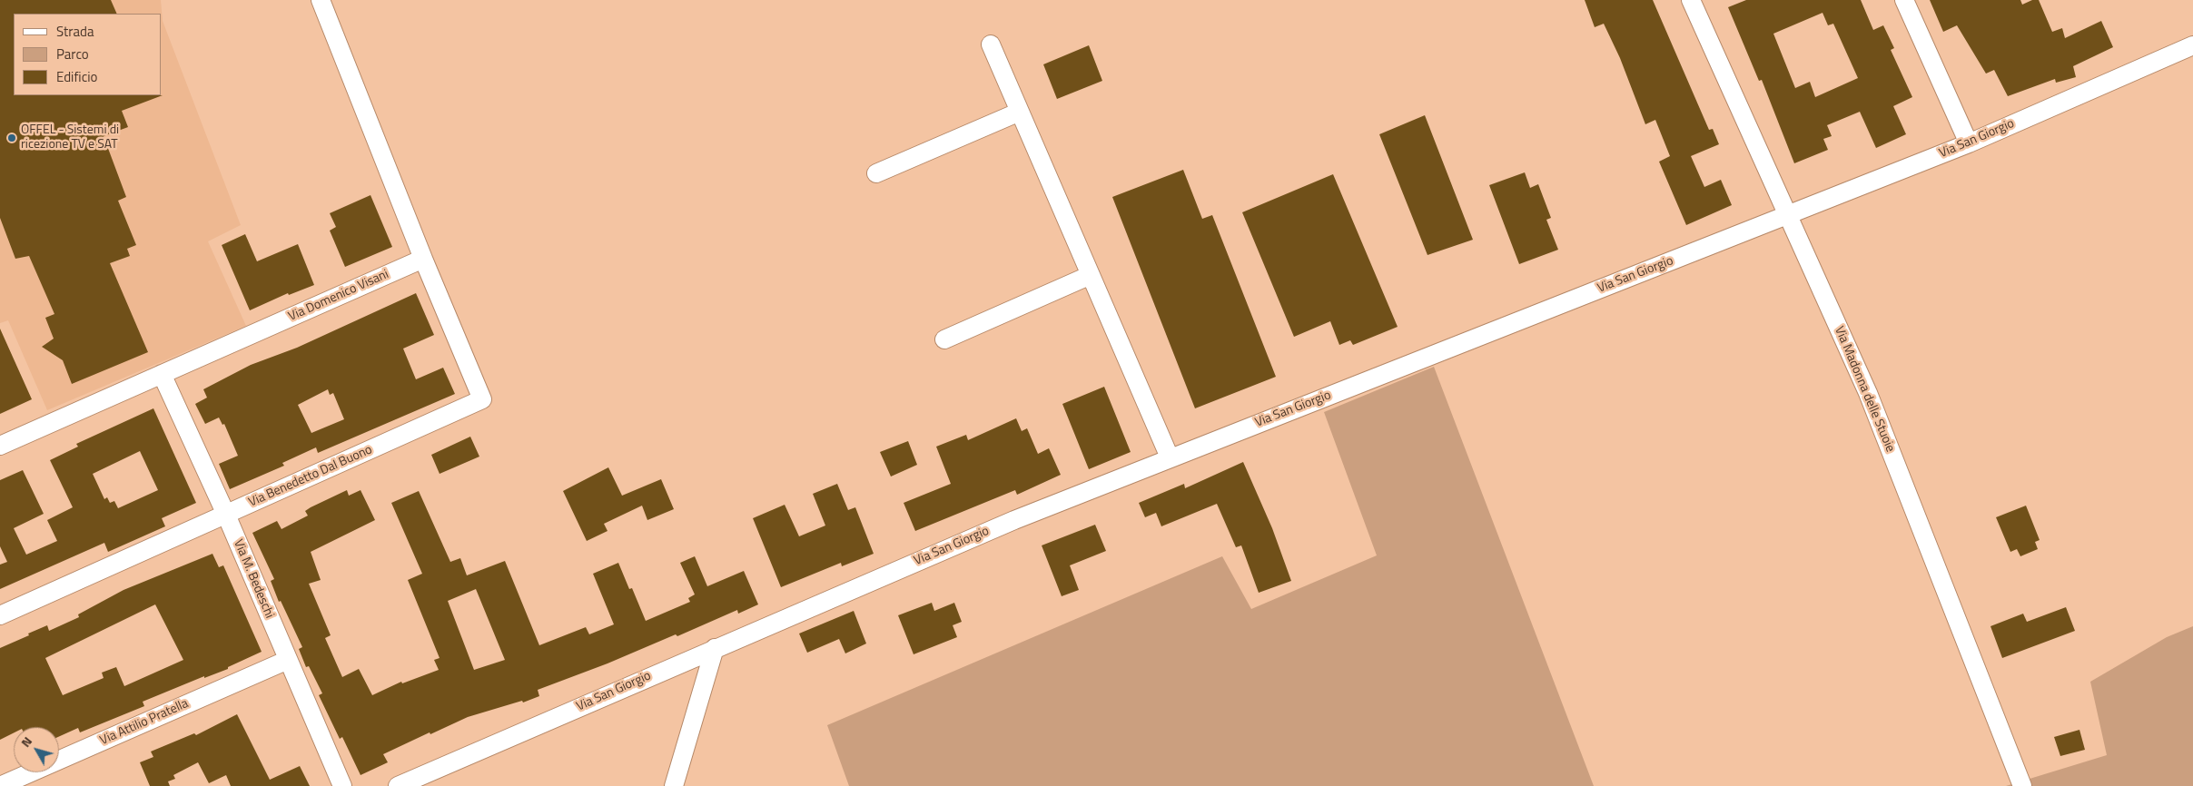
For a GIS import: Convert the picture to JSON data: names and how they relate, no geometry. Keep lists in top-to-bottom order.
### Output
{
  "streets": {
    "street": [
      "Via San Giorgio",
      "Via Domenico Visani",
      "Via Madonna delle Stuoie",
      "Via Benedetto Dal Buono",
      "Via M. Bedeschi",
      "Via Attilio Pratella"
    ]
  },
  "crossings": [
    ["Via San Giorgio", "Via Madonna delle Stuoie"],
    ["Via Domenico Visani", "Via Benedetto Dal Buono"],
    ["Via Domenico Visani", "Via M. Bedeschi"],
    ["Via Benedetto Dal Buono", "Via M. Bedeschi"],
    ["Via M. Bedeschi", "Via Attilio Pratella"]
  ],
  "places": ["OFFEL - Sistemi di ricezione TV e SAT"],
  "legend": ["Strada", "Parco", "Edificio"],
  "north": "top left"
}
